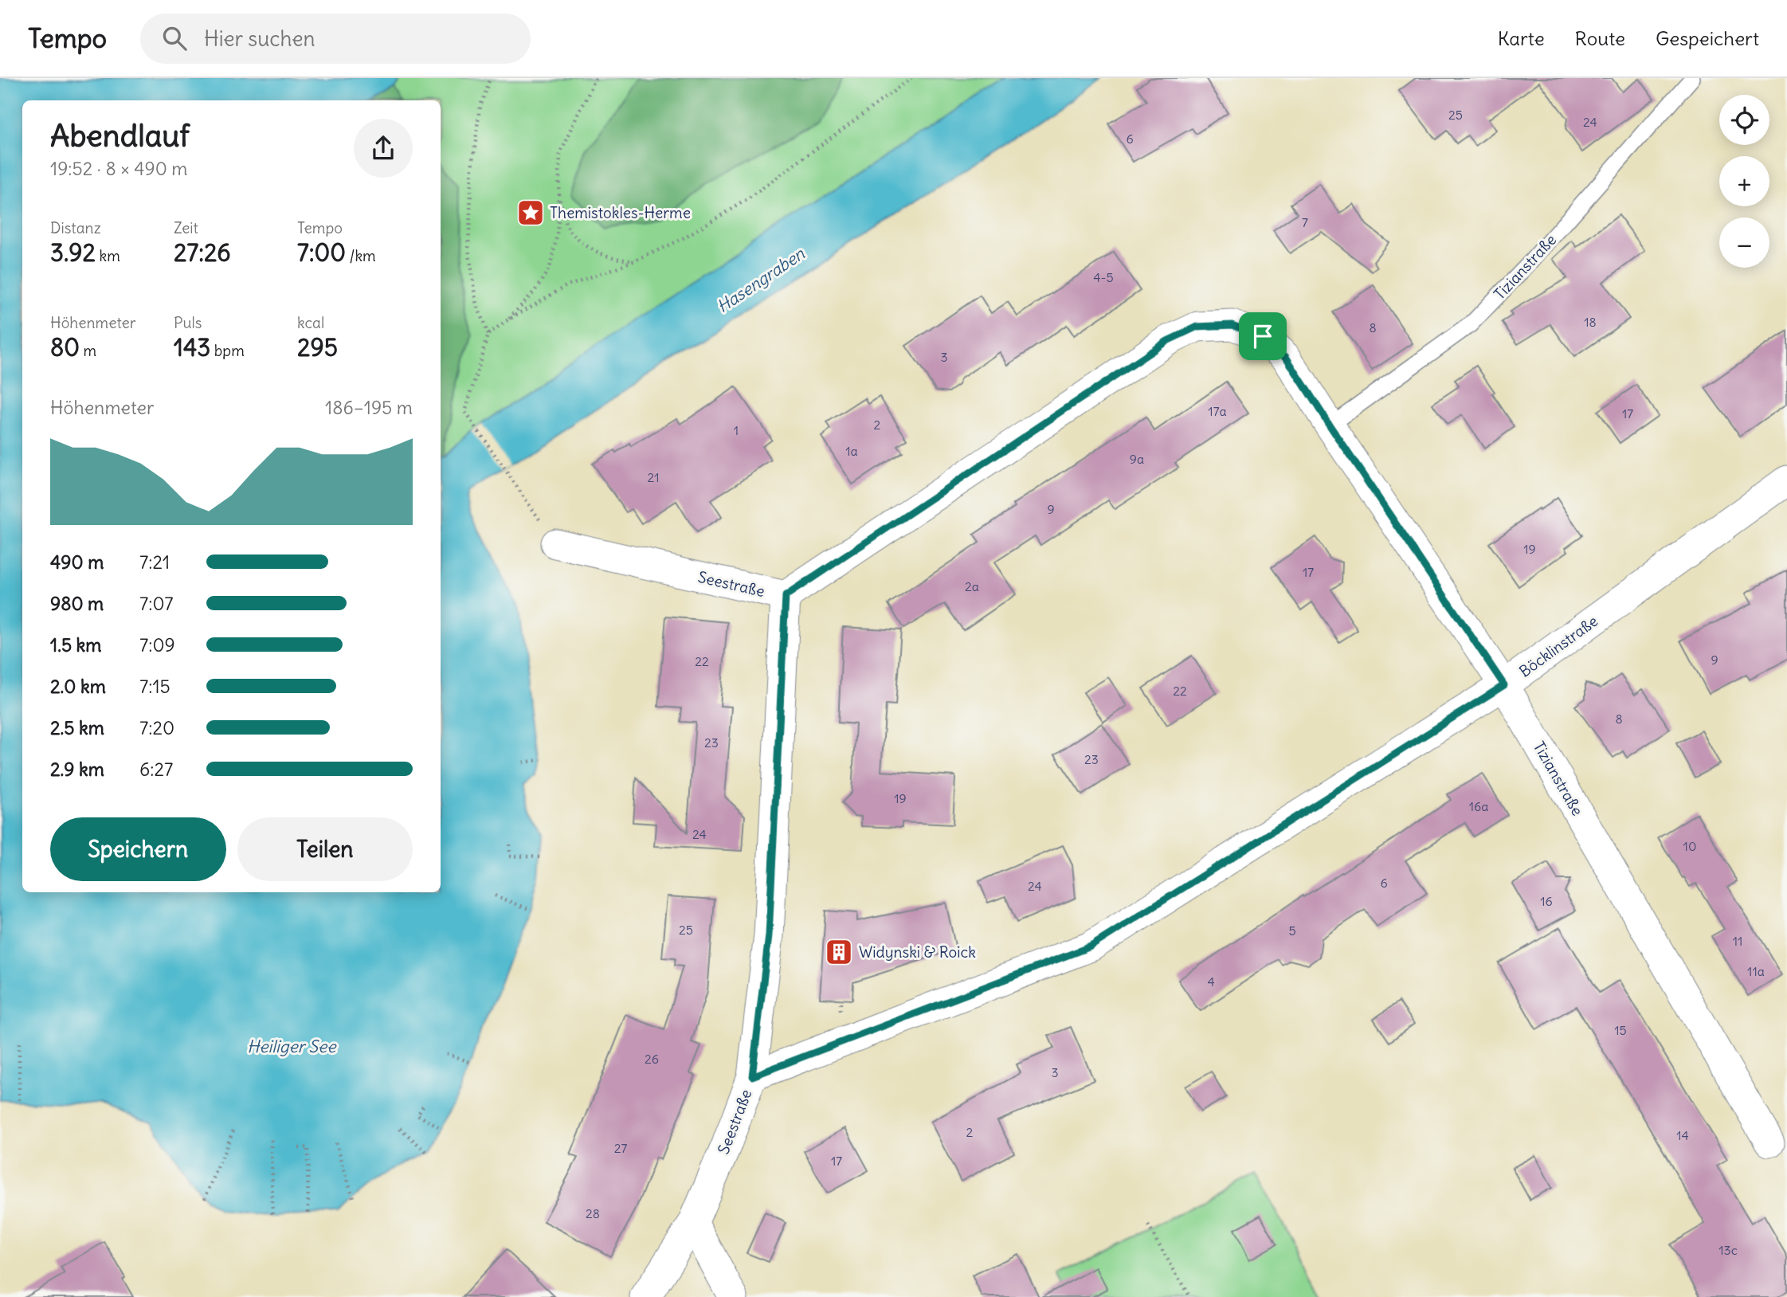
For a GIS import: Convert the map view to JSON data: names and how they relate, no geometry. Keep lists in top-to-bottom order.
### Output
{
  "streets": {
    "street": ["Tizianstraße", "Seestraße", "Böcklinstraße"]
  },
  "crossings": [
    ["Tizianstraße", "Seestraße"],
    ["Tizianstraße", "Böcklinstraße"],
    ["Seestraße", "Böcklinstraße"]
  ],
  "water": ["Hasengraben", "Heiliger See"],
  "places": {
    "place": ["Themistokles-Herme"],
    "building": ["Widynski & Roick"]
  },
  "house_numbers": [
    "25",
    "24",
    "6",
    "7",
    "4-5",
    "18",
    "8",
    "3",
    "17a",
    "17",
    "2",
    "1",
    "1a",
    "9a",
    "21",
    "9",
    "19",
    "17",
    "2a",
    "9",
    "22",
    "22",
    "8",
    "23",
    "23",
    "19",
    "16a",
    "24",
    "10",
    "6",
    "24",
    "16",
    "25",
    "5",
    "11",
    "11a",
    "4",
    "15",
    "26",
    "3",
    "2",
    "14",
    "27",
    "17",
    "28",
    "13c"
  ],
  "page": {
    "header": "Tempo",
    "search": "Hier suchen",
    "nav": ["Karte", "Route", "Gespeichert"],
    "map_buttons": ["+", "−"],
    "heading": ["Abendlauf", "19:52 · 8 × 490 m"],
    "stats": [
      ["Distanz", "3.92 km"],
      ["Zeit", "27:26"],
      ["Tempo", "7:00 /km"],
      ["Höhenmeter", "80 m"],
      ["Puls", "143 bpm"],
      ["kcal", "295"]
    ],
    "chart": ["Höhenmeter", "186–195 m"],
    "list": [
      {
        "name": "490 m",
        "note": "7:21"
      },
      {
        "name": "980 m",
        "note": "7:07"
      },
      {
        "name": "1.5 km",
        "note": "7:09"
      },
      {
        "name": "2.0 km",
        "note": "7:15"
      },
      {
        "name": "2.5 km",
        "note": "7:20"
      },
      {
        "name": "2.9 km",
        "note": "6:27"
      }
    ],
    "buttons": ["Speichern", "Teilen"]
  }
}
